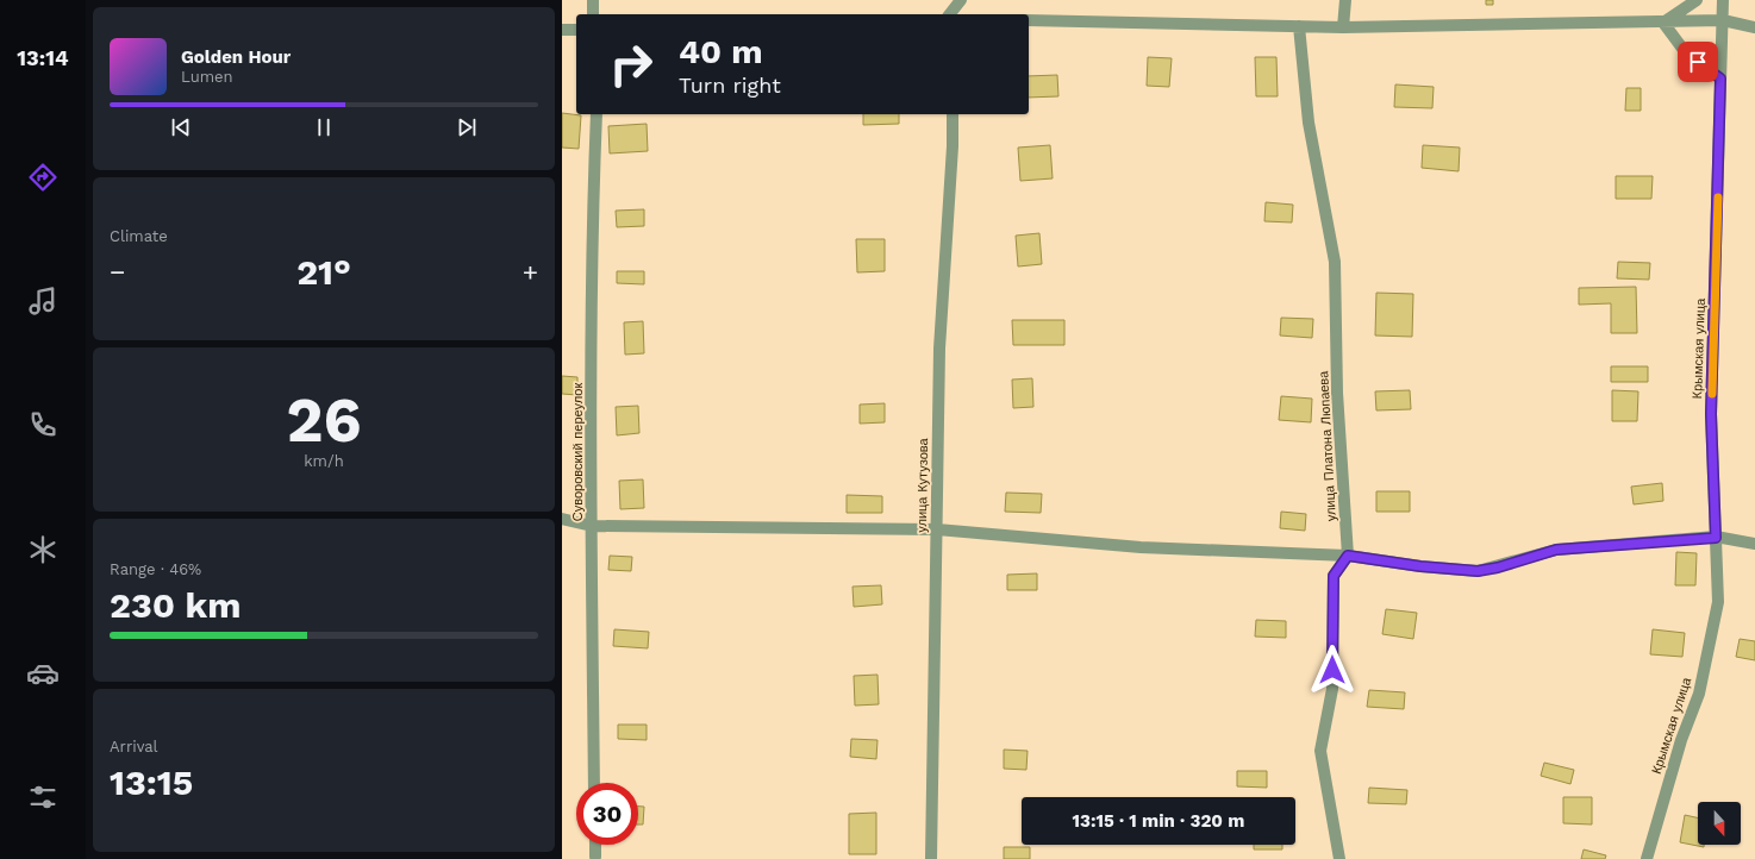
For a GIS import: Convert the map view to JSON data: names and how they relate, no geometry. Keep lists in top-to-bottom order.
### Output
{
  "streets": {
    "street": [
      "Крымская улица",
      "улица Платона Люпаева",
      "Суворовский переулок",
      "улица Кутузова"
    ]
  },
  "north": "bottom",
  "page": {
    "tabs": "13:14",
    "turn": ["40 m", "Turn right"],
    "song": ["Golden Hour", "Lumen"],
    "tile": [
      "Climate",
      ["26", "km/h"],
      ["Range · 46%", "230 km"],
      ["Arrival", "13:15"]
    ],
    "heat": ["−", "21°", "+"],
    "limit": "30",
    "trip": "13:15 · 1 min · 320 m"
  }
}
